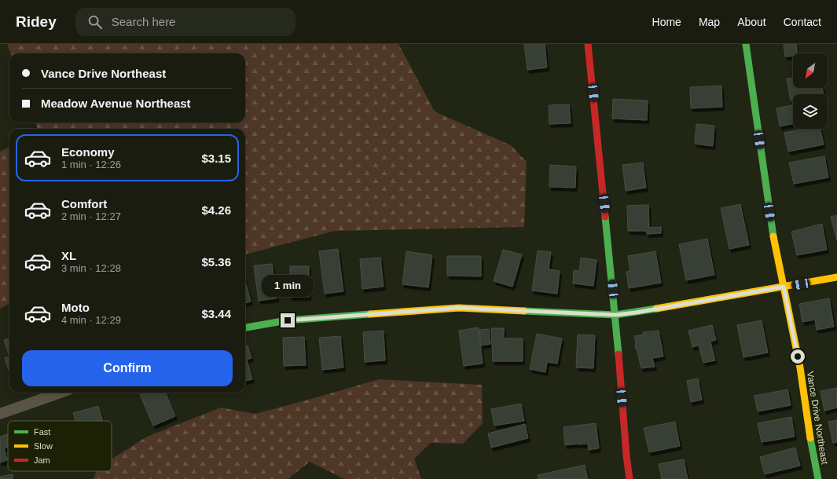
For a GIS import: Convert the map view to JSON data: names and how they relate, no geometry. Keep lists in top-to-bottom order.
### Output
{
  "streets": {
    "street": ["Vance Drive Northeast"]
  },
  "legend": ["Fast", "Slow", "Jam"],
  "north": "bottom left",
  "page": {
    "header": "Ridey",
    "search": "Search here",
    "nav": [
      "Home",
      "Map",
      "About",
      "Contact"
    ],
    "banner": ["Vance Drive Northeast", "Meadow Avenue Northeast"],
    "list": [
      {
        "name": "Economy",
        "note": "1 min · 12:26",
        "value": "$3.15"
      },
      {
        "name": "Comfort",
        "note": "2 min · 12:27",
        "value": "$4.26"
      },
      {
        "name": "XL",
        "note": "3 min · 12:28",
        "value": "$5.36"
      },
      {
        "name": "Moto",
        "note": "4 min · 12:29",
        "value": "$3.44"
      }
    ],
    "bubble": "1 min",
    "buttons": "Confirm"
  }
}
